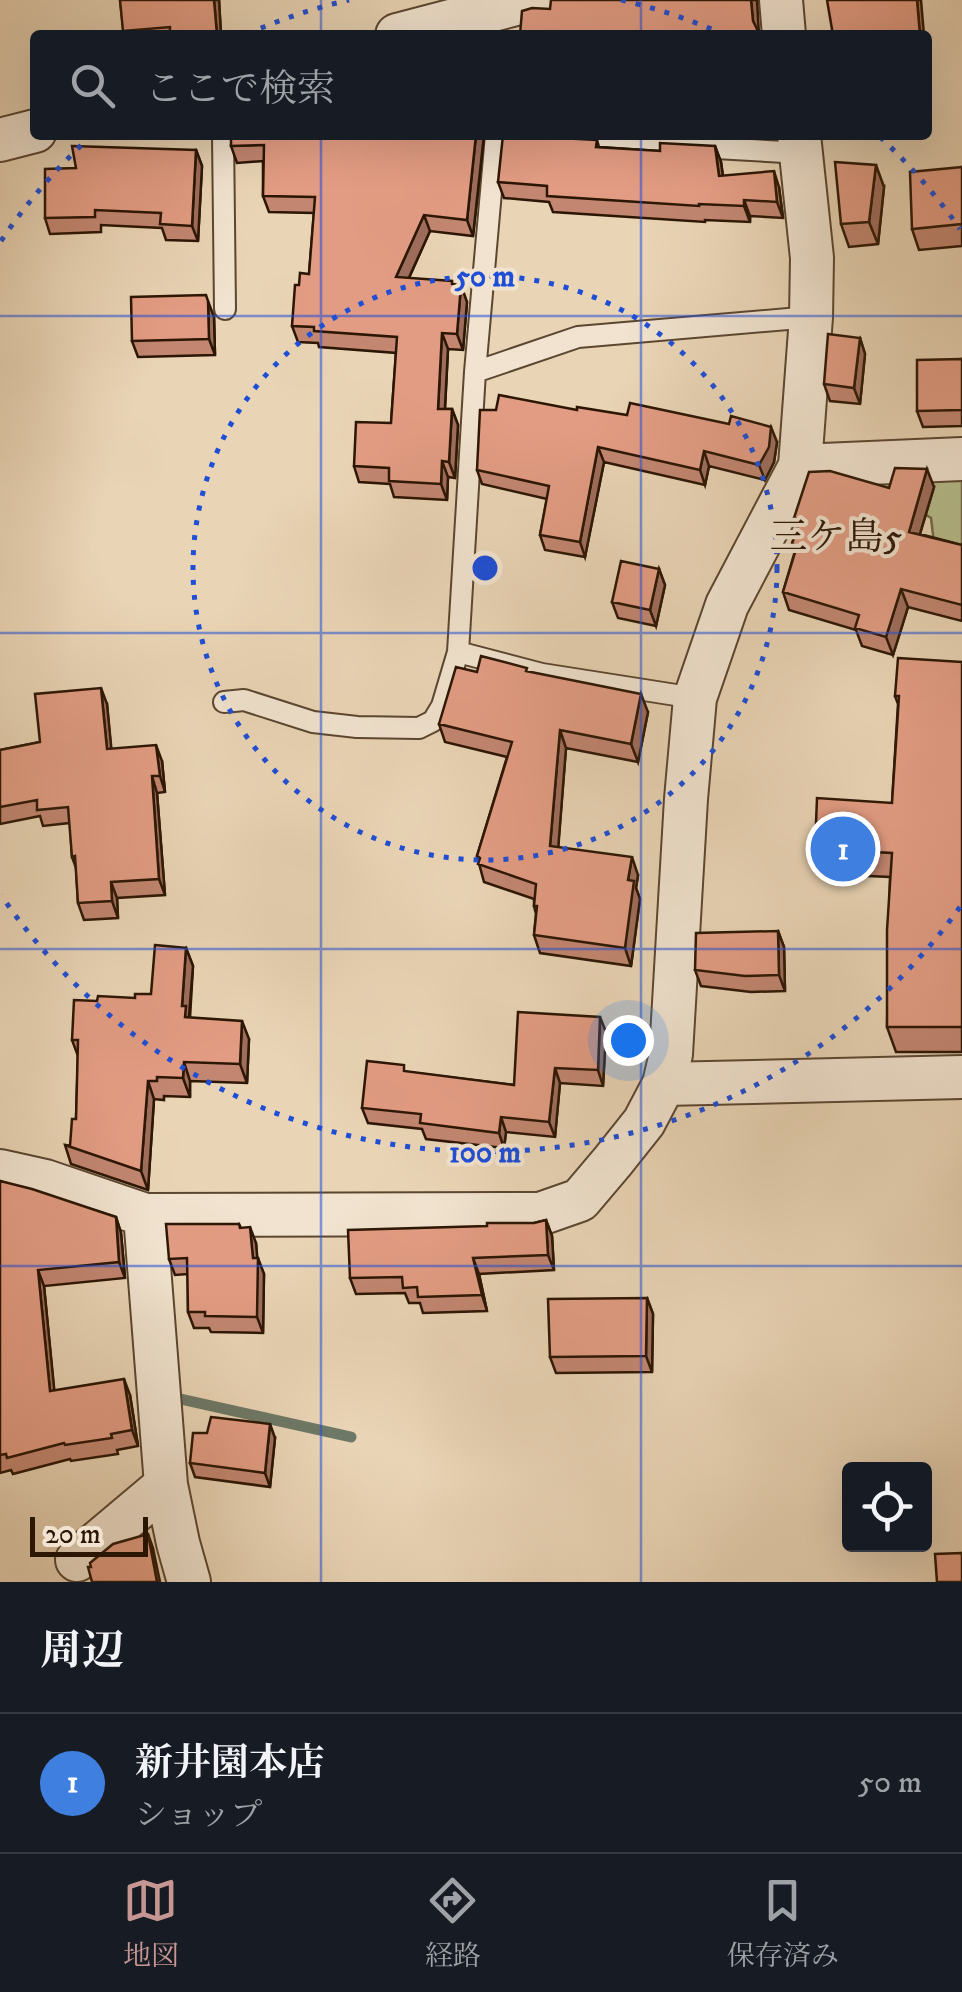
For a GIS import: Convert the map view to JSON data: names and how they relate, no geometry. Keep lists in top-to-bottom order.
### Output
{
  "districts": ["三ケ島5"],
  "scale_bar": "20 m",
  "page": {
    "search": "ここで検索",
    "pins": "1",
    "scale": "20 m",
    "heading": "周辺",
    "list": [
      {
        "mark": "1",
        "name": "新井園本店",
        "note": "ショップ",
        "value": "50 m"
      }
    ],
    "nav": ["地図", "経路", "保存済み"]
  },
  "rings": ["50 m", "100 m"]
}
